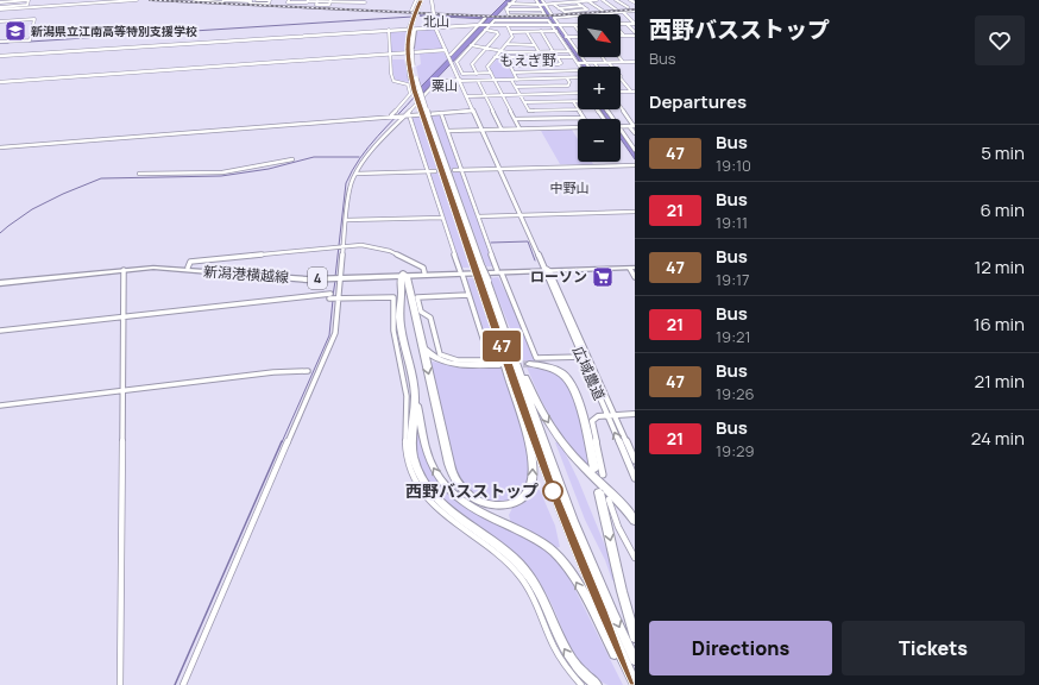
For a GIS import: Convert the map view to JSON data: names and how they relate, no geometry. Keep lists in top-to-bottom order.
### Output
{
  "streets": {
    "main road": ["新潟港横越線", "4"],
    "street": ["広域農道"]
  },
  "crossings": [
    ["新潟港横越線", "広域農道"]
  ],
  "districts": [
    "北山",
    "もえぎ野",
    "粟山",
    "中野山"
  ],
  "places": {
    "school or university": ["新潟県立江南高等特別支援学校"],
    "supermarket": ["ローソン"],
    "other": ["西野バスストップ"]
  },
  "lines": ["bus line 47"],
  "north": "bottom right",
  "page": {
    "on_map": "47",
    "heading": [
      ["西野バスストップ", "Bus"],
      "Departures"
    ],
    "map_buttons": ["+", "−"],
    "list": [
      {
        "mark": "47",
        "name": "Bus",
        "note": "19:10",
        "value": "5 min"
      },
      {
        "mark": "21",
        "name": "Bus",
        "note": "19:11",
        "value": "6 min"
      },
      {
        "mark": "47",
        "name": "Bus",
        "note": "19:17",
        "value": "12 min"
      },
      {
        "mark": "21",
        "name": "Bus",
        "note": "19:21",
        "value": "16 min"
      },
      {
        "mark": "47",
        "name": "Bus",
        "note": "19:26",
        "value": "21 min"
      },
      {
        "mark": "21",
        "name": "Bus",
        "note": "19:29",
        "value": "24 min"
      }
    ],
    "buttons": ["Directions", "Tickets"]
  }
}
